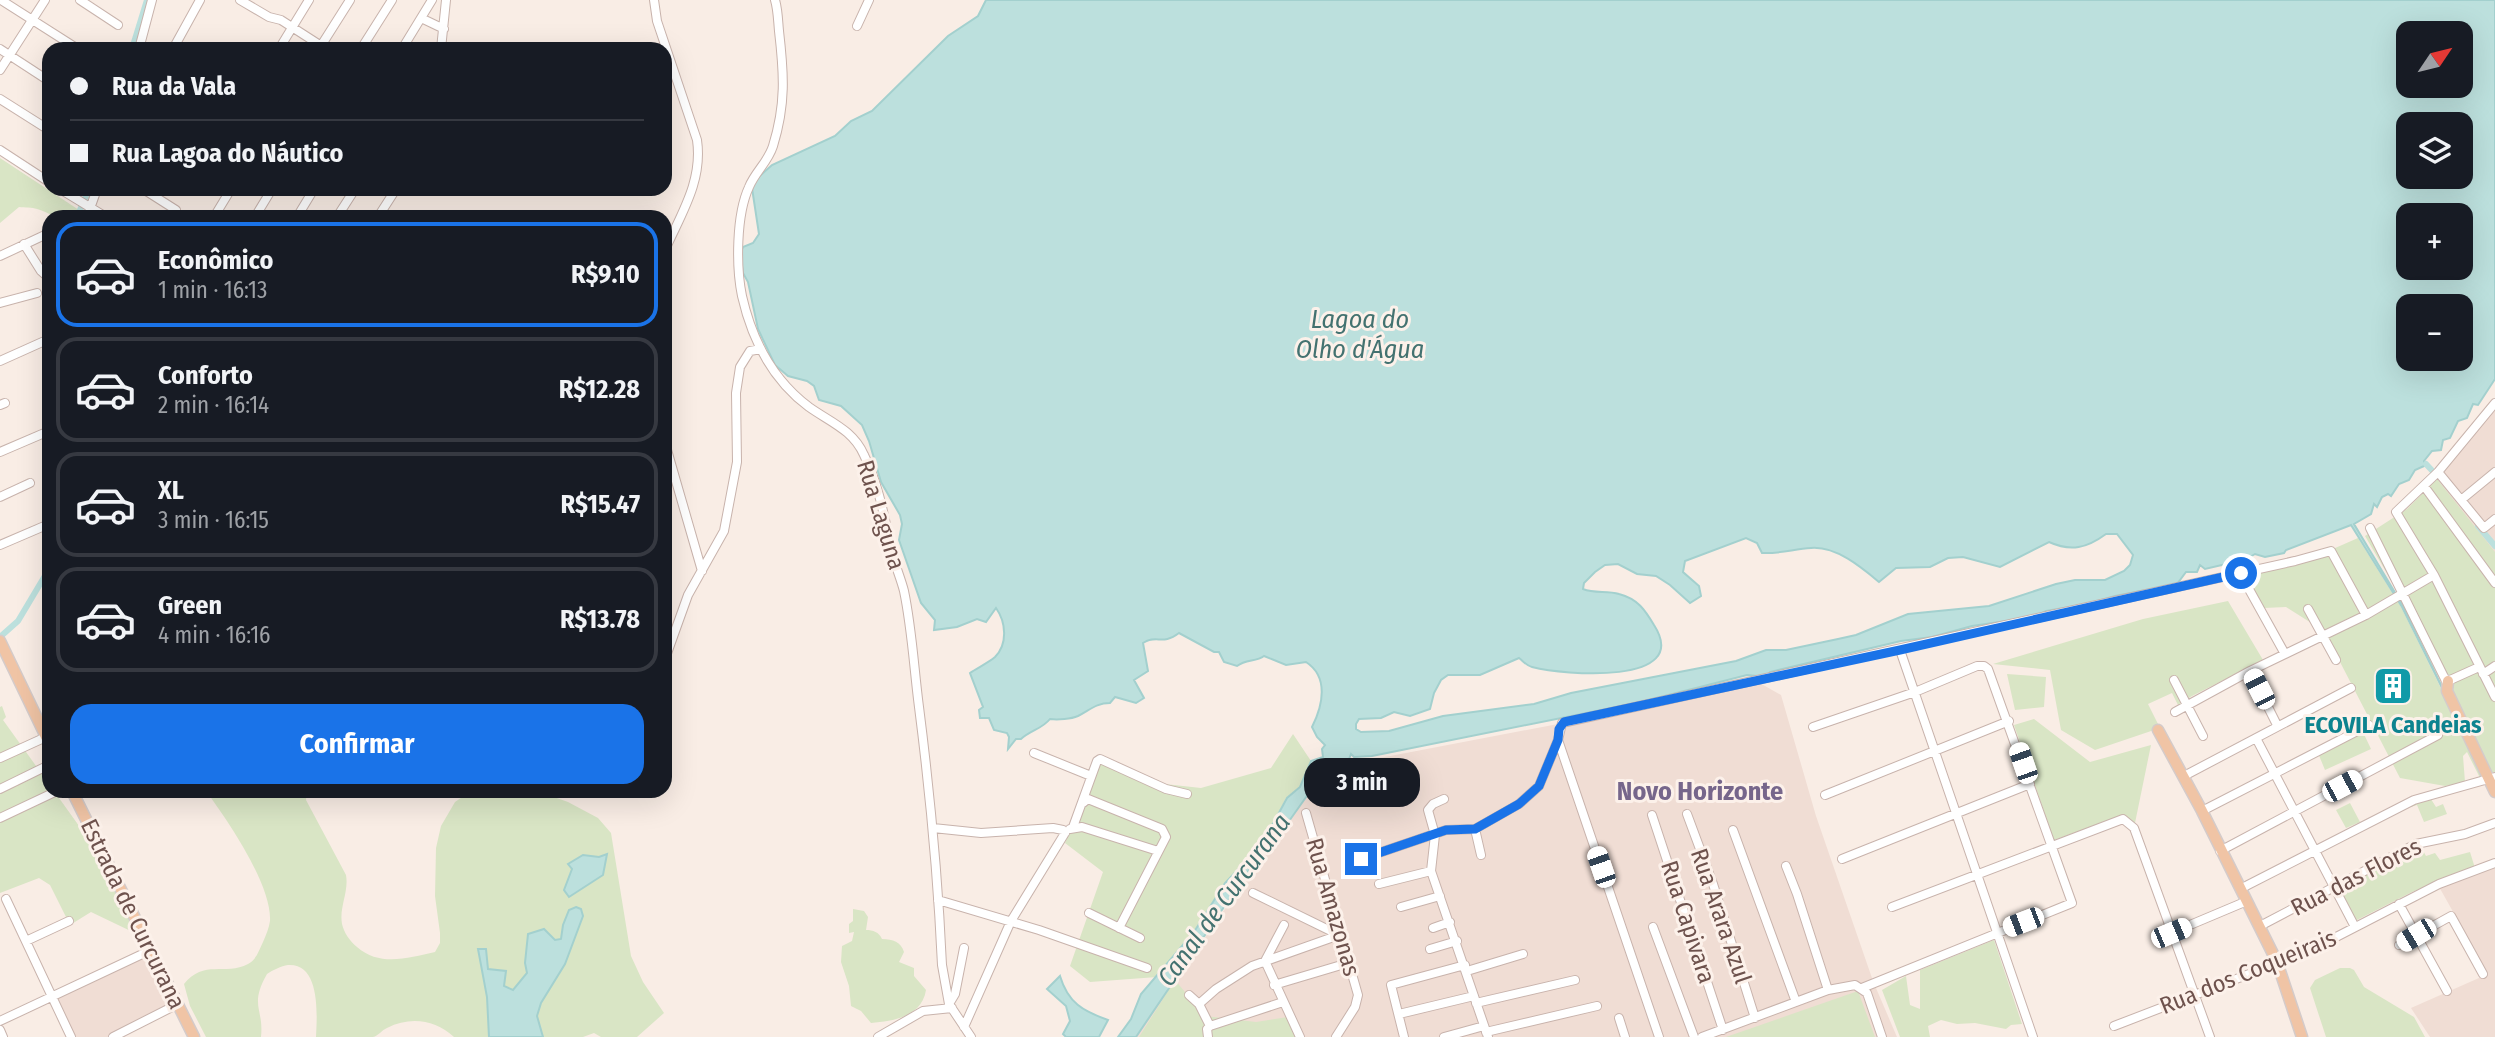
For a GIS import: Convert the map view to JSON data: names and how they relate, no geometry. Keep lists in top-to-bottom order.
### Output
{
  "streets": {
    "main road": ["Estrada de Curcurana"],
    "street": [
      "Rua Laguna",
      "Rua das Flores",
      "Rua Amazonas",
      "Rua Arara Azul",
      "Rua Capivara",
      "Rua dos Coqueirais"
    ]
  },
  "districts": ["Novo Horizonte"],
  "water": ["Lagoa do Olho d'Água", "Canal de Curcurana"],
  "places": {
    "building": ["ECOVILA Candeias"]
  },
  "north": "top right",
  "page": {
    "map_buttons": ["+", "−"],
    "banner": ["Rua da Vala", "Rua Lagoa do Náutico"],
    "list": [
      {
        "name": "Econômico",
        "note": "1 min · 16:13",
        "value": "R$9.10"
      },
      {
        "name": "Conforto",
        "note": "2 min · 16:14",
        "value": "R$12.28"
      },
      {
        "name": "XL",
        "note": "3 min · 16:15",
        "value": "R$15.47"
      },
      {
        "name": "Green",
        "note": "4 min · 16:16",
        "value": "R$13.78"
      }
    ],
    "buttons": "Confirmar",
    "bubble": "3 min"
  }
}
